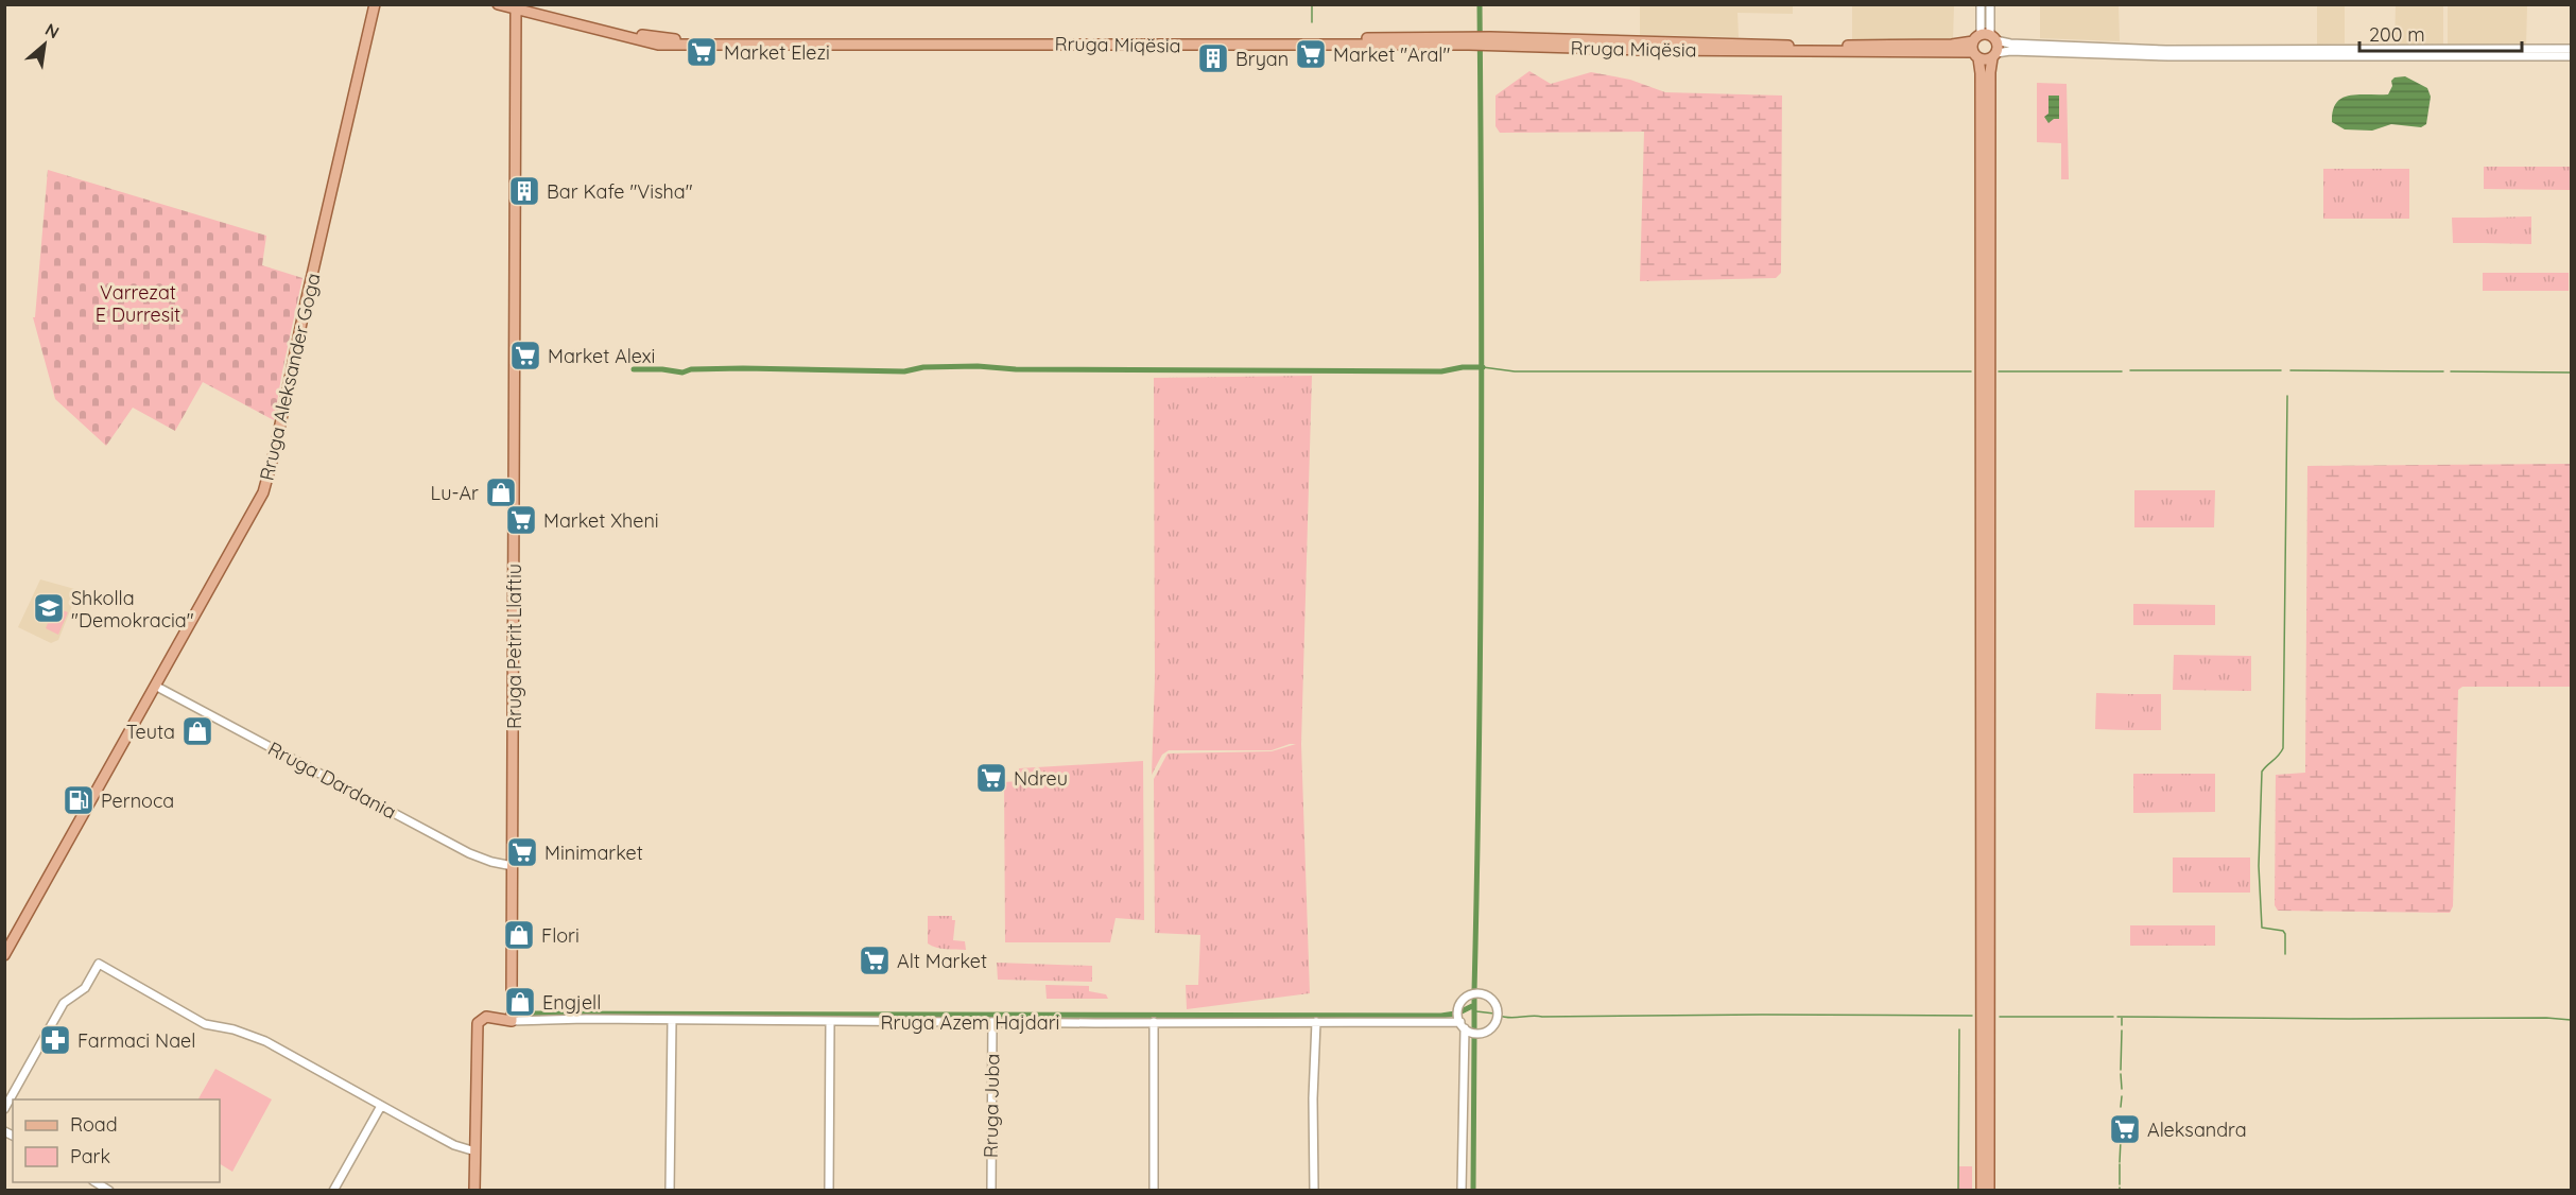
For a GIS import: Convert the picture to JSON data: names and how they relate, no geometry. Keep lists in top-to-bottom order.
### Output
{
  "streets": {
    "main road": [
      "Rruga Miqësia",
      "Rruga Aleksander Goga",
      "Rruga Petrit Llaftiu",
      "Rruga Azem Hajdari"
    ],
    "street": ["Rruga Dardania", "Rruga Juba"]
  },
  "crossings": [
    ["Rruga Miqësia", "Rruga Petrit Llaftiu"],
    ["Rruga Aleksander Goga", "Rruga Dardania"],
    ["Rruga Petrit Llaftiu", "Rruga Dardania"],
    ["Rruga Petrit Llaftiu", "Rruga Azem Hajdari"],
    ["Rruga Azem Hajdari", "Rruga Juba"]
  ],
  "parks": ["Varrezat E Durresit"],
  "places": {
    "supermarket": [
      "Market Elezi",
      "Market \"Aral\"",
      "Market Alexi",
      "Market Xheni",
      "Ndreu",
      "Minimarket",
      "Alt Market",
      "Aleksandra"
    ],
    "building": ["Bryan", "Bar Kafe \"Visha\""],
    "shop": [
      "Lu-Ar",
      "Teuta",
      "Flori",
      "Engjell"
    ],
    "school or university": ["Shkolla \"Demokracia\""],
    "fuel station": ["Pernoca"],
    "pharmacy": ["Farmaci Nael"]
  },
  "legend": ["Road", "Park"],
  "scale_bar": "200 m",
  "north": "top right"
}
